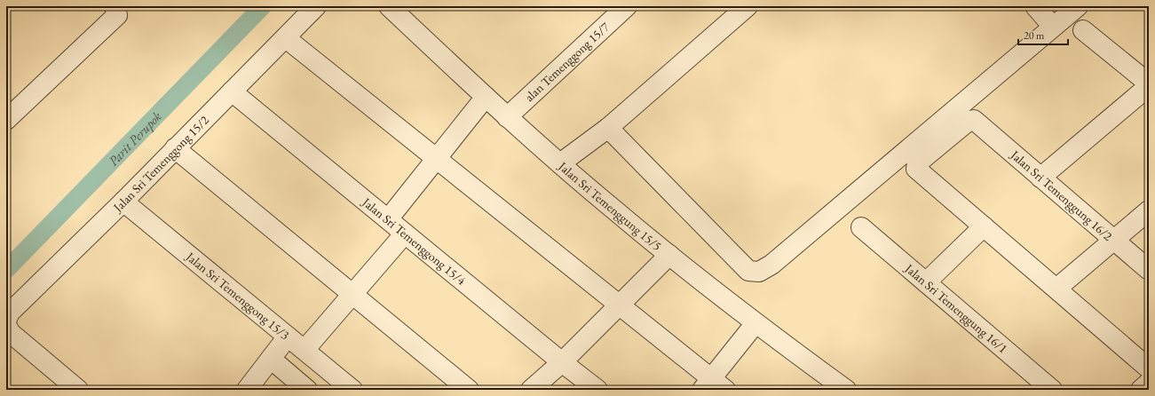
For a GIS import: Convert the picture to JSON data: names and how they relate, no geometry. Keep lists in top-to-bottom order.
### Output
{
  "streets": {
    "street": [
      "alan Temenggong 15/7",
      "Jalan Sri Temenggong 15/2",
      "Jalan Sri Temenggung 16/2",
      "Jalan Sri Temenggung 15/5",
      "Jalan Sri Temenggong 15/4",
      "Jalan Sri Temenggong 15/3",
      "Jalan Sri Temenggung 16/1"
    ]
  },
  "crossings": [
    ["alan Temenggong 15/7", "Jalan Sri Temenggung 15/5"],
    ["Jalan Sri Temenggong 15/2", "Jalan Sri Temenggong 15/4"],
    ["Jalan Sri Temenggong 15/2", "Jalan Sri Temenggong 15/3"]
  ],
  "water": ["Parit Perupok"],
  "scale_bar": "20 m"
}
